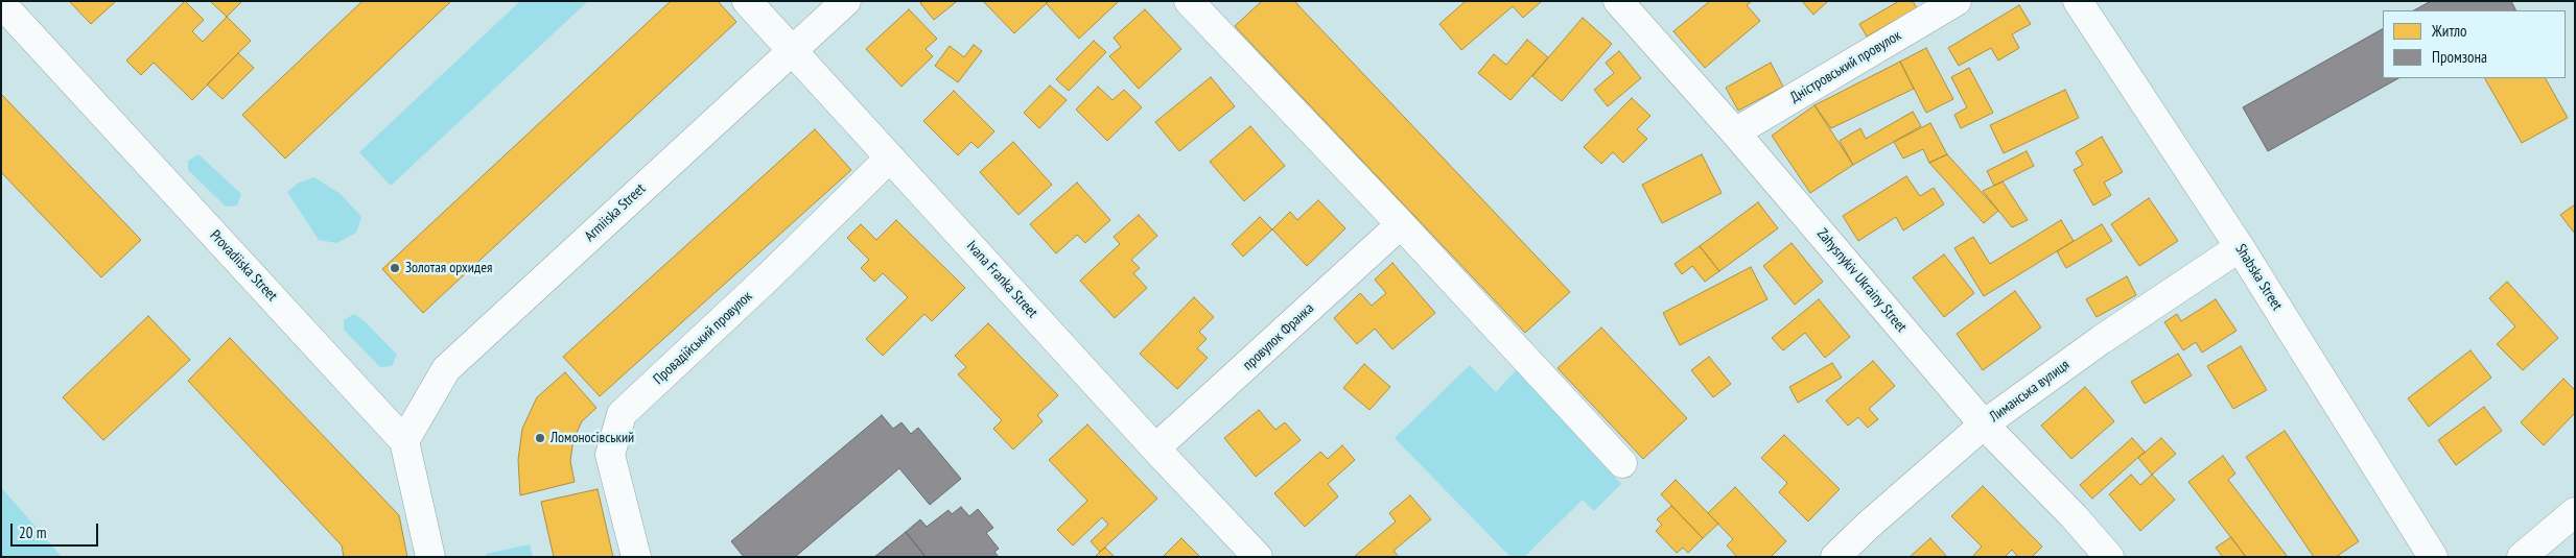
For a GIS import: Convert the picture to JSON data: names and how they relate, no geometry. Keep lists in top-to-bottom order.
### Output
{
  "streets": {
    "street": [
      "Дністровський провулок",
      "Armiiska Street",
      "Provadiiska Street",
      "Shabska Street",
      "Ivana Franka Street",
      "Zahysnykiv Ukrainy Street",
      "провулок Франка",
      "Провадійський провулок",
      "Лиманська вулиця"
    ]
  },
  "crossings": [
    ["Дністровський провулок", "Zahysnykiv Ukrainy Street"],
    ["Armiiska Street", "Provadiiska Street"],
    ["Armiiska Street", "Ivana Franka Street"],
    ["Shabska Street", "Лиманська вулиця"],
    ["Ivana Franka Street", "провулок Франка"],
    ["Ivana Franka Street", "Провадійський провулок"],
    ["Zahysnykiv Ukrainy Street", "Лиманська вулиця"]
  ],
  "places": ["Золотая орхидея", "Ломоносівський"],
  "legend": ["Житло", "Промзона"],
  "scale_bar": "20 m"
}
